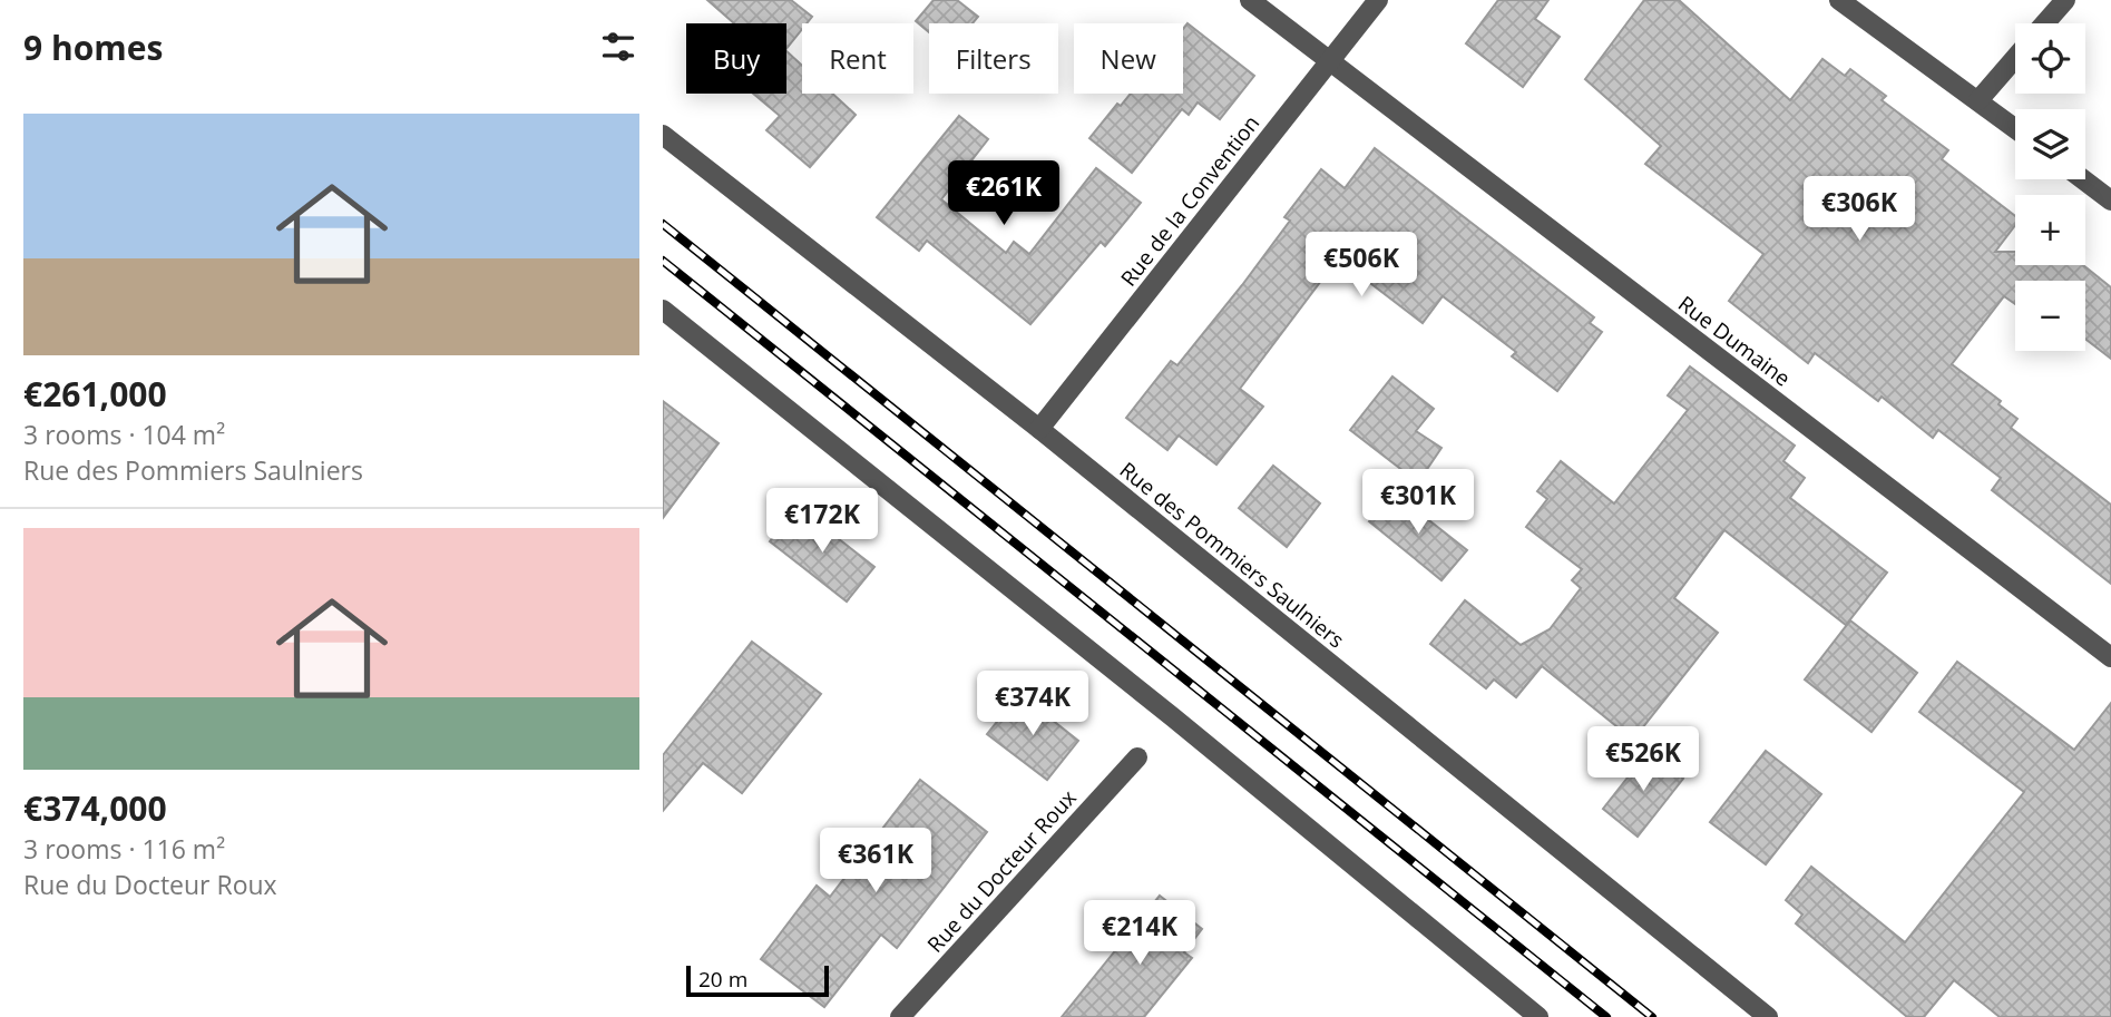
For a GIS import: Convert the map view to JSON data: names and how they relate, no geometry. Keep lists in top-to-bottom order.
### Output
{
  "streets": {
    "street": [
      "Rue de la Convention",
      "Rue Dumaine",
      "Rue des Pommiers Saulniers",
      "Rue du Docteur Roux"
    ]
  },
  "crossings": [
    ["Rue de la Convention", "Rue Dumaine"],
    ["Rue de la Convention", "Rue des Pommiers Saulniers"]
  ],
  "scale_bar": "20 m",
  "page": {
    "heading": "9 homes",
    "map_buttons": ["+", "−"],
    "chip": [
      "Buy",
      "Rent",
      "Filters",
      "New"
    ],
    "list": [
      {
        "name": "€261,000",
        "note": "3 rooms · 104 m² · Rue des Pommiers Saulniers"
      },
      {
        "name": "€374,000",
        "note": "3 rooms · 116 m² · Rue du Docteur Roux"
      }
    ],
    "price": [
      "€261K",
      "€306K",
      "€506K",
      "€301K",
      "€172K",
      "€374K",
      "€526K",
      "€361K",
      "€214K"
    ],
    "scale": "20 m"
  }
}
